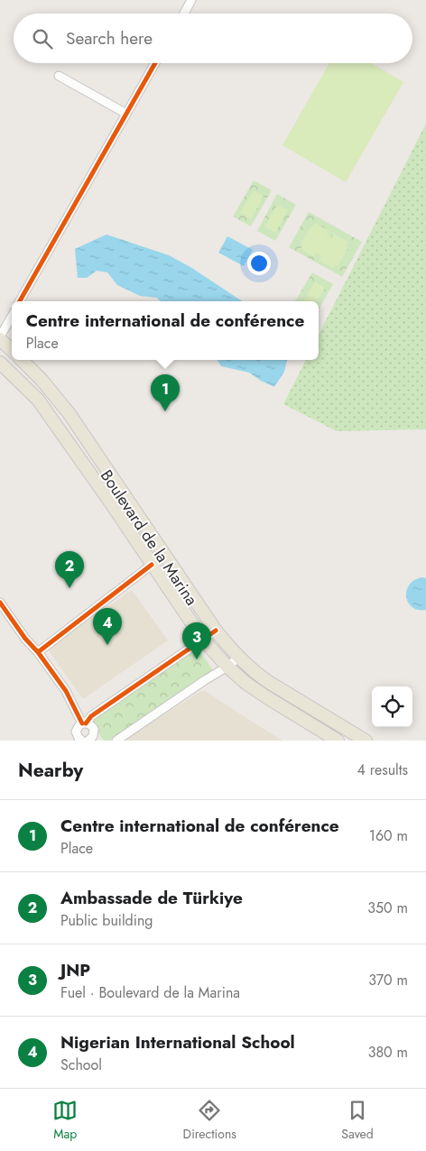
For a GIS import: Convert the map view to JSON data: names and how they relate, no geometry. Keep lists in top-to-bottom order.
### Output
{
  "streets": {
    "main road": ["Boulevard de la Marina"]
  },
  "page": {
    "search": "Search here",
    "popup": ["Centre international de conférence", "Place"],
    "pins": [
      "1",
      "2",
      "4",
      "3"
    ],
    "heading": ["Nearby", "4 results"],
    "list": [
      {
        "mark": "1",
        "name": "Centre international de conférence",
        "note": "Place",
        "value": "160 m"
      },
      {
        "mark": "2",
        "name": "Ambassade de Türkiye",
        "note": "Public building",
        "value": "350 m"
      },
      {
        "mark": "3",
        "name": "JNP",
        "note": "Fuel · Boulevard de la Marina",
        "value": "370 m"
      },
      {
        "mark": "4",
        "name": "Nigerian International School",
        "note": "School",
        "value": "380 m"
      }
    ],
    "nav": ["Map", "Directions", "Saved"]
  }
}
